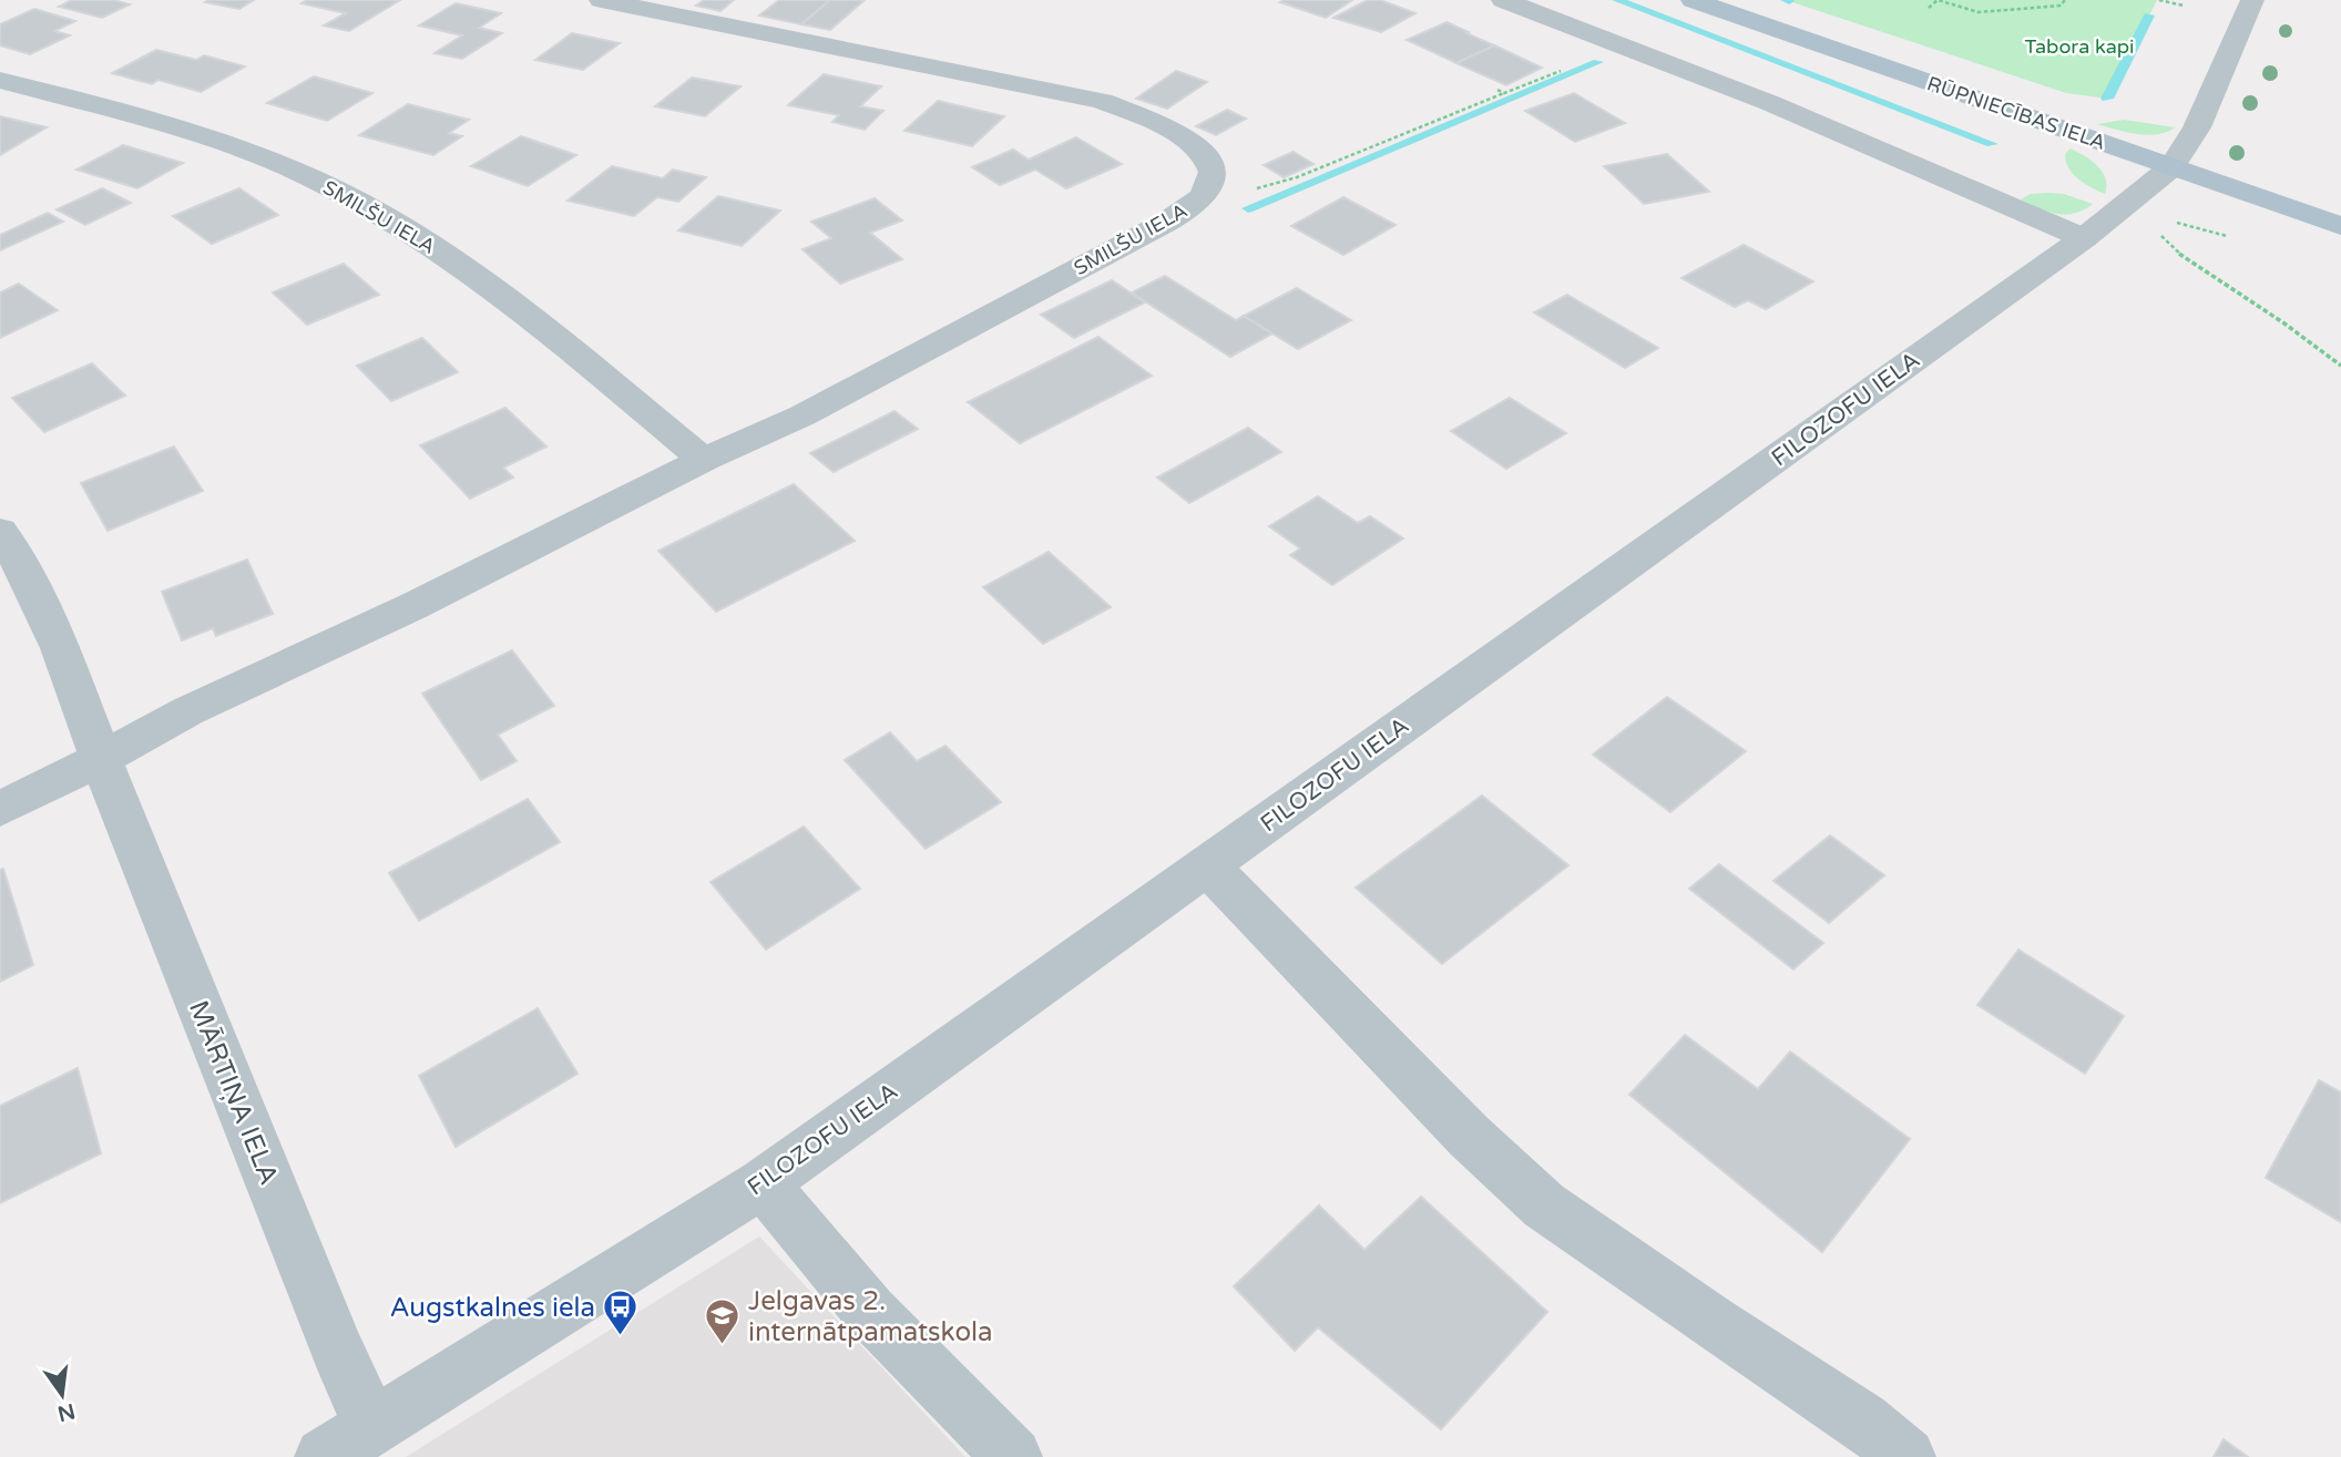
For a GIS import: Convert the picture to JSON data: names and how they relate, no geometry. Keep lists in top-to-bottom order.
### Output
{
  "streets": {
    "main road": ["RŪPNIECĪBAS IELA"],
    "street": ["SMILŠU IELA", "FILOZOFU IELA", "MĀRTIŅA IELA"]
  },
  "crossings": [
    ["RŪPNIECĪBAS IELA", "FILOZOFU IELA"],
    ["SMILŠU IELA", "MĀRTIŅA IELA"],
    ["FILOZOFU IELA", "MĀRTIŅA IELA"]
  ],
  "parks": ["Tabora kapi"],
  "places": {
    "bus stop": ["Augstkalnes iela"],
    "school or university": ["Jelgavas 2. internātpamatskola"]
  },
  "north": "bottom"
}
